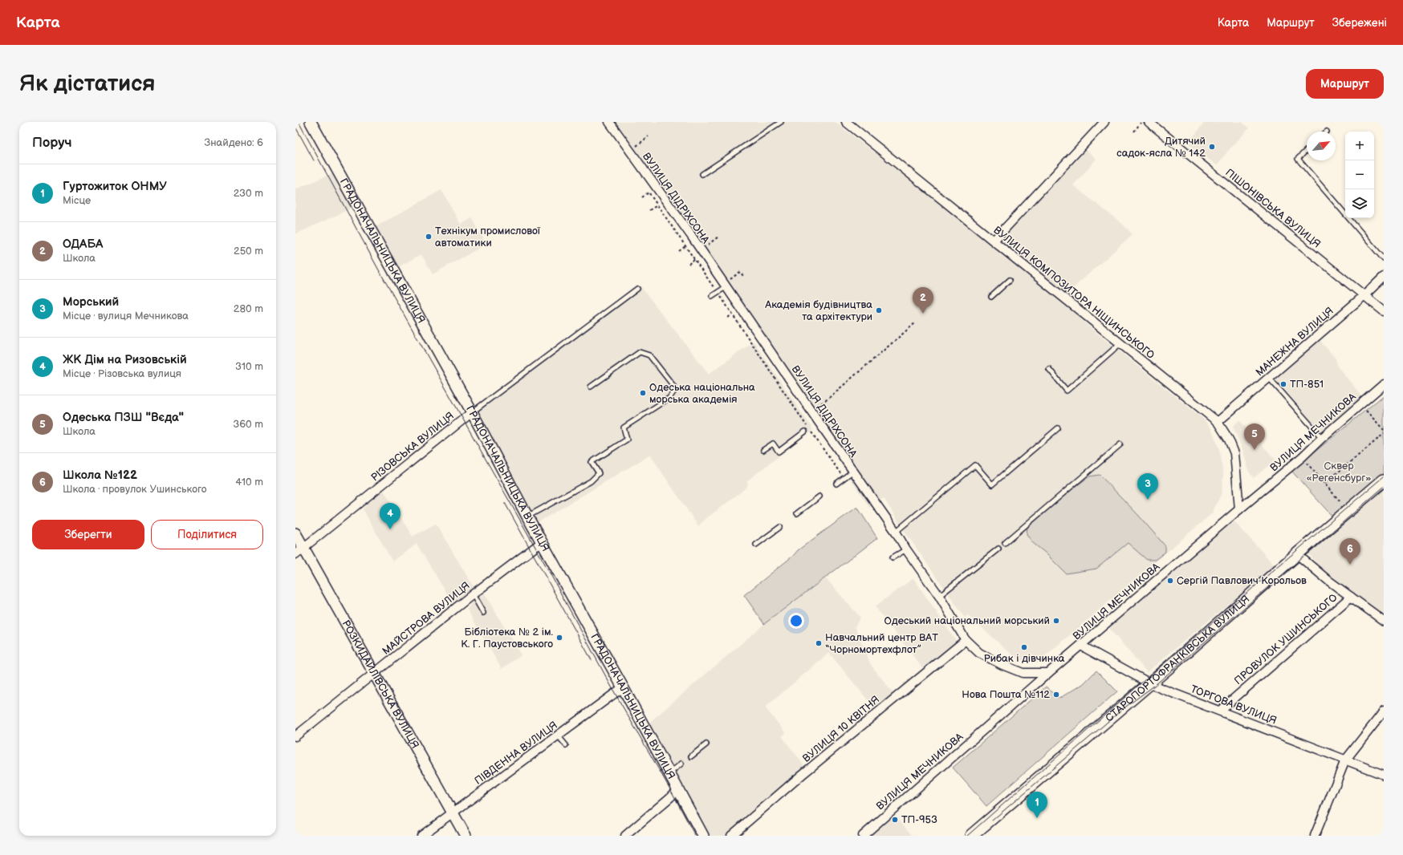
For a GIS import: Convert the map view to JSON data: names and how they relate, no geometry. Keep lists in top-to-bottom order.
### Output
{
  "streets": {
    "main road": ["СТАРОПОРТОФРАНКІВСЬКА ВУЛИЦЯ"],
    "street": [
      "ВУЛИЦЯ ДІДРІХСОНА",
      "ПІШОНІВСЬКА ВУЛИЦЯ",
      "ГРАДОНАЧАЛЬНИЦЬКА ВУЛИЦЯ",
      "ВУЛИЦЯ КОМПОЗИТОРА НІЩИНСЬКОГО",
      "МАНЕЖНА ВУЛИЦЯ",
      "ВУЛИЦЯ МЕЧНИКОВА",
      "РІЗОВСЬКА ВУЛИЦЯ",
      "МАЙСТРОВА ВУЛИЦЯ",
      "ПРОВУЛОК УШИНСЬКОГО",
      "РОЗКИДАЙЛІВСЬКА ВУЛИЦЯ",
      "ТОРГОВА ВУЛИЦЯ",
      "ВУЛИЦЯ 10 КВІТНЯ",
      "ПІВДЕННА ВУЛИЦЯ"
    ]
  },
  "crossings": [
    ["ВУЛИЦЯ ДІДРІХСОНА", "ВУЛИЦЯ МЕЧНИКОВА"],
    ["ВУЛИЦЯ ДІДРІХСОНА", "ВУЛИЦЯ 10 КВІТНЯ"],
    ["ПІШОНІВСЬКА ВУЛИЦЯ", "МАНЕЖНА ВУЛИЦЯ"],
    ["ГРАДОНАЧАЛЬНИЦЬКА ВУЛИЦЯ", "РІЗОВСЬКА ВУЛИЦЯ"],
    ["ГРАДОНАЧАЛЬНИЦЬКА ВУЛИЦЯ", "МАЙСТРОВА ВУЛИЦЯ"],
    ["ГРАДОНАЧАЛЬНИЦЬКА ВУЛИЦЯ", "ПІВДЕННА ВУЛИЦЯ"],
    ["ВУЛИЦЯ КОМПОЗИТОРА НІЩИНСЬКОГО", "МАНЕЖНА ВУЛИЦЯ"],
    ["ВУЛИЦЯ КОМПОЗИТОРА НІЩИНСЬКОГО", "ВУЛИЦЯ МЕЧНИКОВА"],
    ["ВУЛИЦЯ МЕЧНИКОВА", "ТОРГОВА ВУЛИЦЯ"],
    ["РІЗОВСЬКА ВУЛИЦЯ", "РОЗКИДАЙЛІВСЬКА ВУЛИЦЯ"],
    ["МАЙСТРОВА ВУЛИЦЯ", "РОЗКИДАЙЛІВСЬКА ВУЛИЦЯ"],
    ["ПРОВУЛОК УШИНСЬКОГО", "ТОРГОВА ВУЛИЦЯ"],
    ["СТАРОПОРТОФРАНКІВСЬКА ВУЛИЦЯ", "ТОРГОВА ВУЛИЦЯ"],
    ["РОЗКИДАЙЛІВСЬКА ВУЛИЦЯ", "ПІВДЕННА ВУЛИЦЯ"]
  ],
  "parks": ["Сквер «Регенсбург»"],
  "places": [
    "Дитячий садок-ясла № 142",
    "Технікум промислової автоматики",
    "Академія будівництва та архітектури",
    "ТП-851",
    "Одеська національна морська академія",
    "Сергій Павлович Корольов",
    "Одеський національний морський",
    "Бібліотека № 2 ім. К. Г. Паустовського",
    "Навчальний центр ВАТ “Чорномортехфлот”",
    "Рибак і дівчинка",
    "Нова Пошта №112",
    "ТП-953"
  ],
  "north": "top right",
  "page": {
    "header": "Карта",
    "nav": ["Карта", "Маршрут", "Збережені"],
    "buttons": [
      "Маршрут",
      ["Зберегти", "Поділитися"]
    ],
    "title": "Як дістатися",
    "heading": ["Поруч", "Знайдено: 6"],
    "map_buttons": ["+", "−"],
    "list": [
      {
        "mark": "1",
        "name": "Гуртожиток ОНМУ",
        "note": "Місце",
        "value": "230 m"
      },
      {
        "mark": "2",
        "name": "ОДАБА",
        "note": "Школа",
        "value": "250 m"
      },
      {
        "mark": "3",
        "name": "Морський",
        "note": "Місце · вулиця Мечникова",
        "value": "280 m"
      },
      {
        "mark": "4",
        "name": "ЖК Дім на Ризовській",
        "note": "Місце · Різовська вулиця",
        "value": "310 m"
      },
      {
        "mark": "5",
        "name": "Одеська ПЗШ \"Вєда\"",
        "note": "Школа",
        "value": "360 m"
      },
      {
        "mark": "6",
        "name": "Школа №122",
        "note": "Школа · провулок Ушинського",
        "value": "410 m"
      }
    ],
    "pins": [
      "2",
      "5",
      "3",
      "4",
      "6",
      "1"
    ]
  }
}
